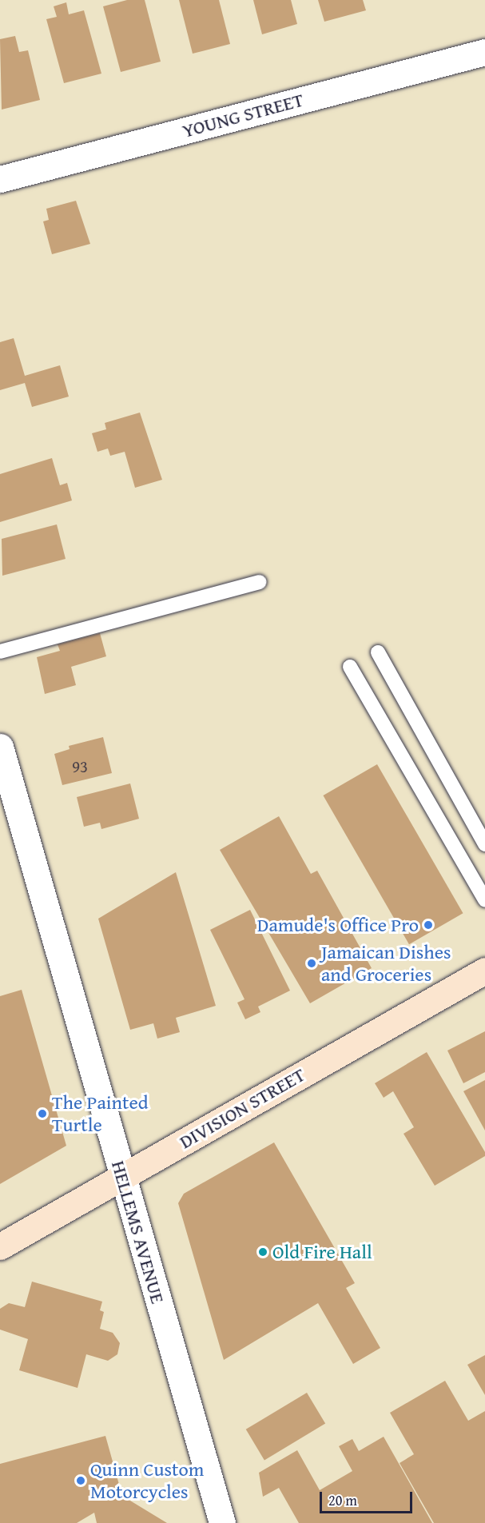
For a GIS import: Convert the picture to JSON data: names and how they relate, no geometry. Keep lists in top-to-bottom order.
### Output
{
  "streets": {
    "main road": ["DIVISION STREET"],
    "street": ["YOUNG STREET", "HELLEMS AVENUE"]
  },
  "crossings": [
    ["DIVISION STREET", "HELLEMS AVENUE"]
  ],
  "places": [
    "Damude's Office Pro",
    "Jamaican Dishes and Groceries",
    "The Painted Turtle",
    "Old Fire Hall",
    "Quinn Custom Motorcycles"
  ],
  "house_numbers": ["93"],
  "scale_bar": "20 m"
}
